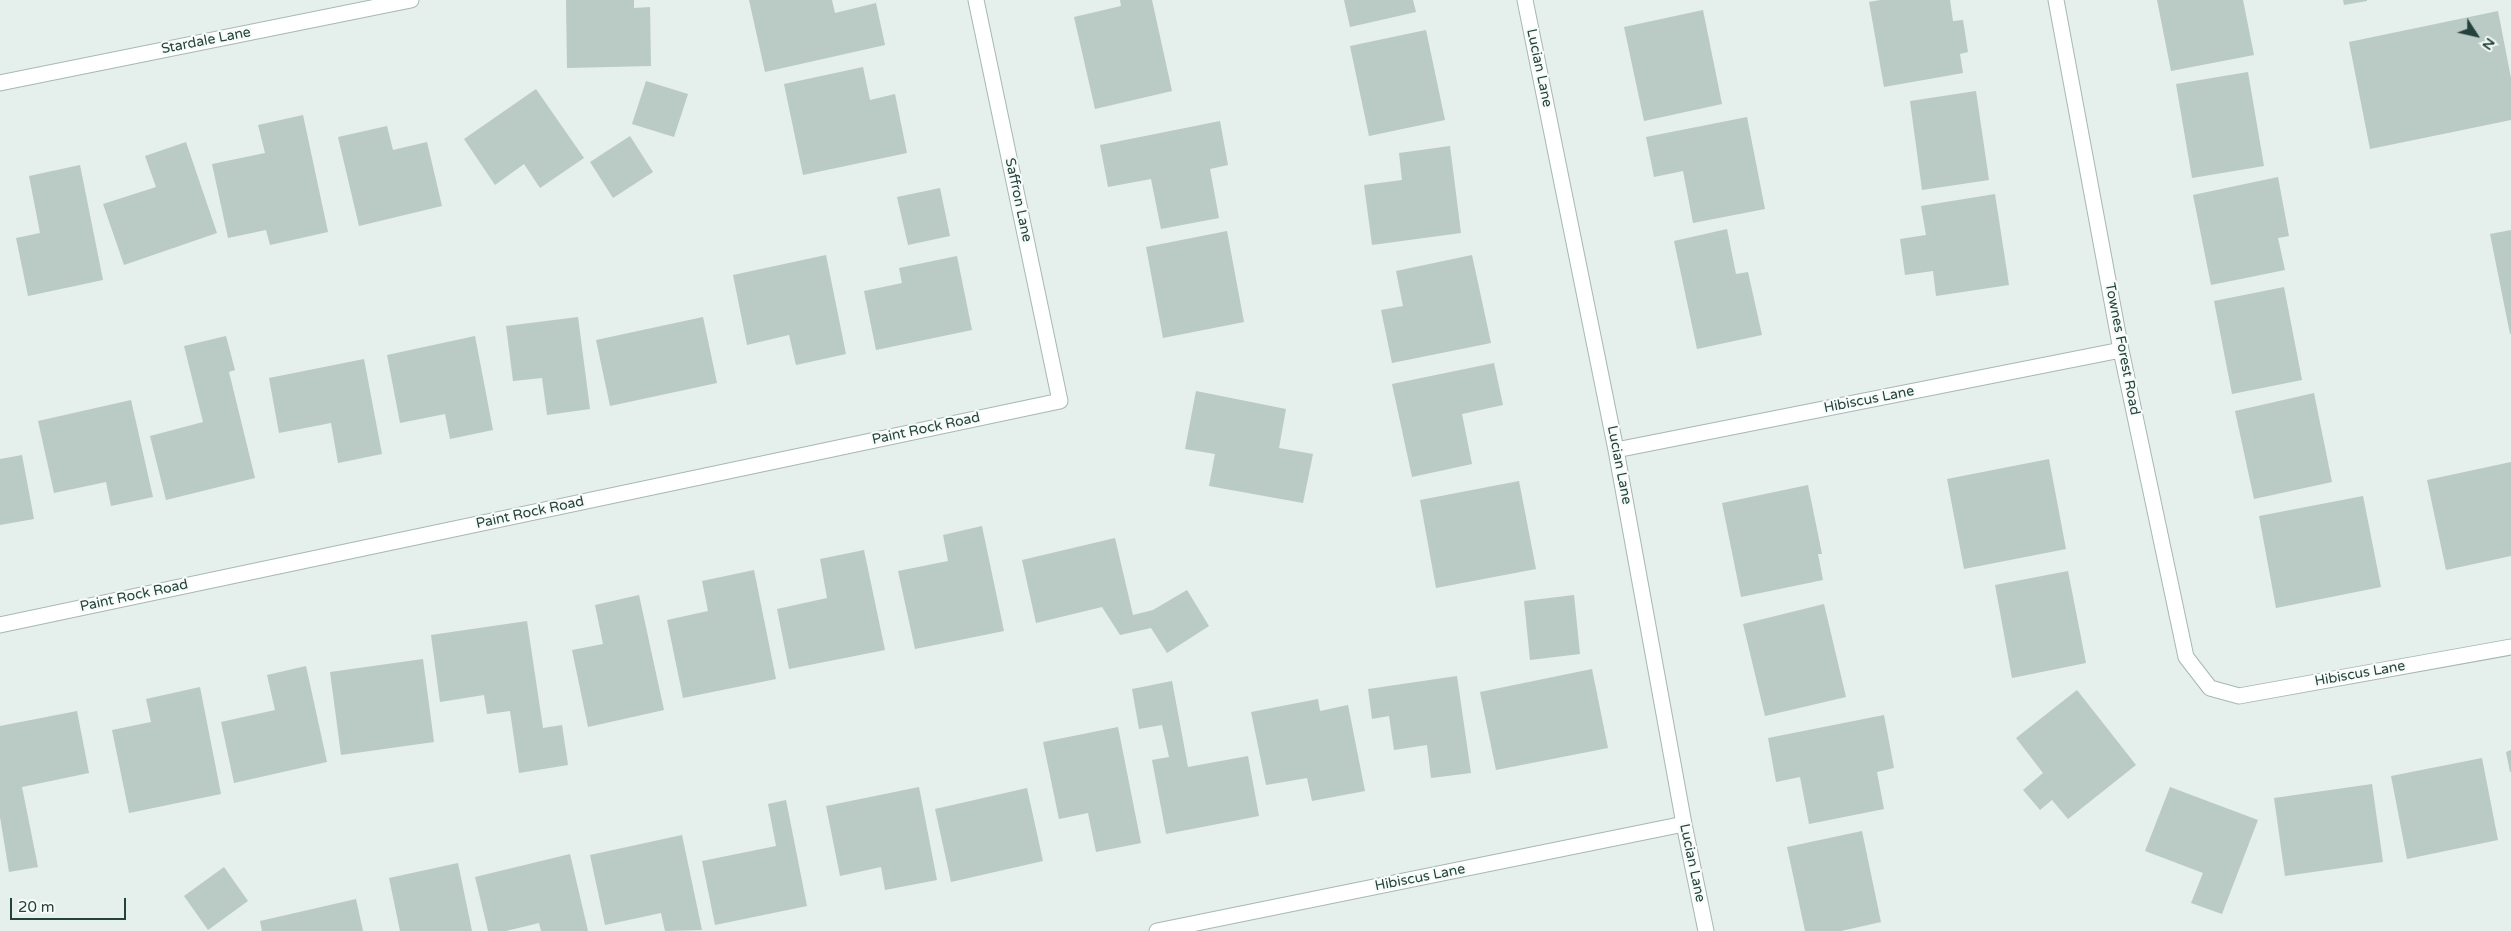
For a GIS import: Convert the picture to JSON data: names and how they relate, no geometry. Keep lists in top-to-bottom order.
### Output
{
  "streets": {
    "street": [
      "Stardale Lane",
      "Lucian Lane",
      "Saffron Lane",
      "Townes Forest Road",
      "Hibiscus Lane",
      "Paint Rock Road"
    ]
  },
  "crossings": [
    ["Lucian Lane", "Hibiscus Lane"],
    ["Saffron Lane", "Paint Rock Road"],
    ["Townes Forest Road", "Hibiscus Lane"]
  ],
  "scale_bar": "20 m",
  "north": "bottom right"
}
